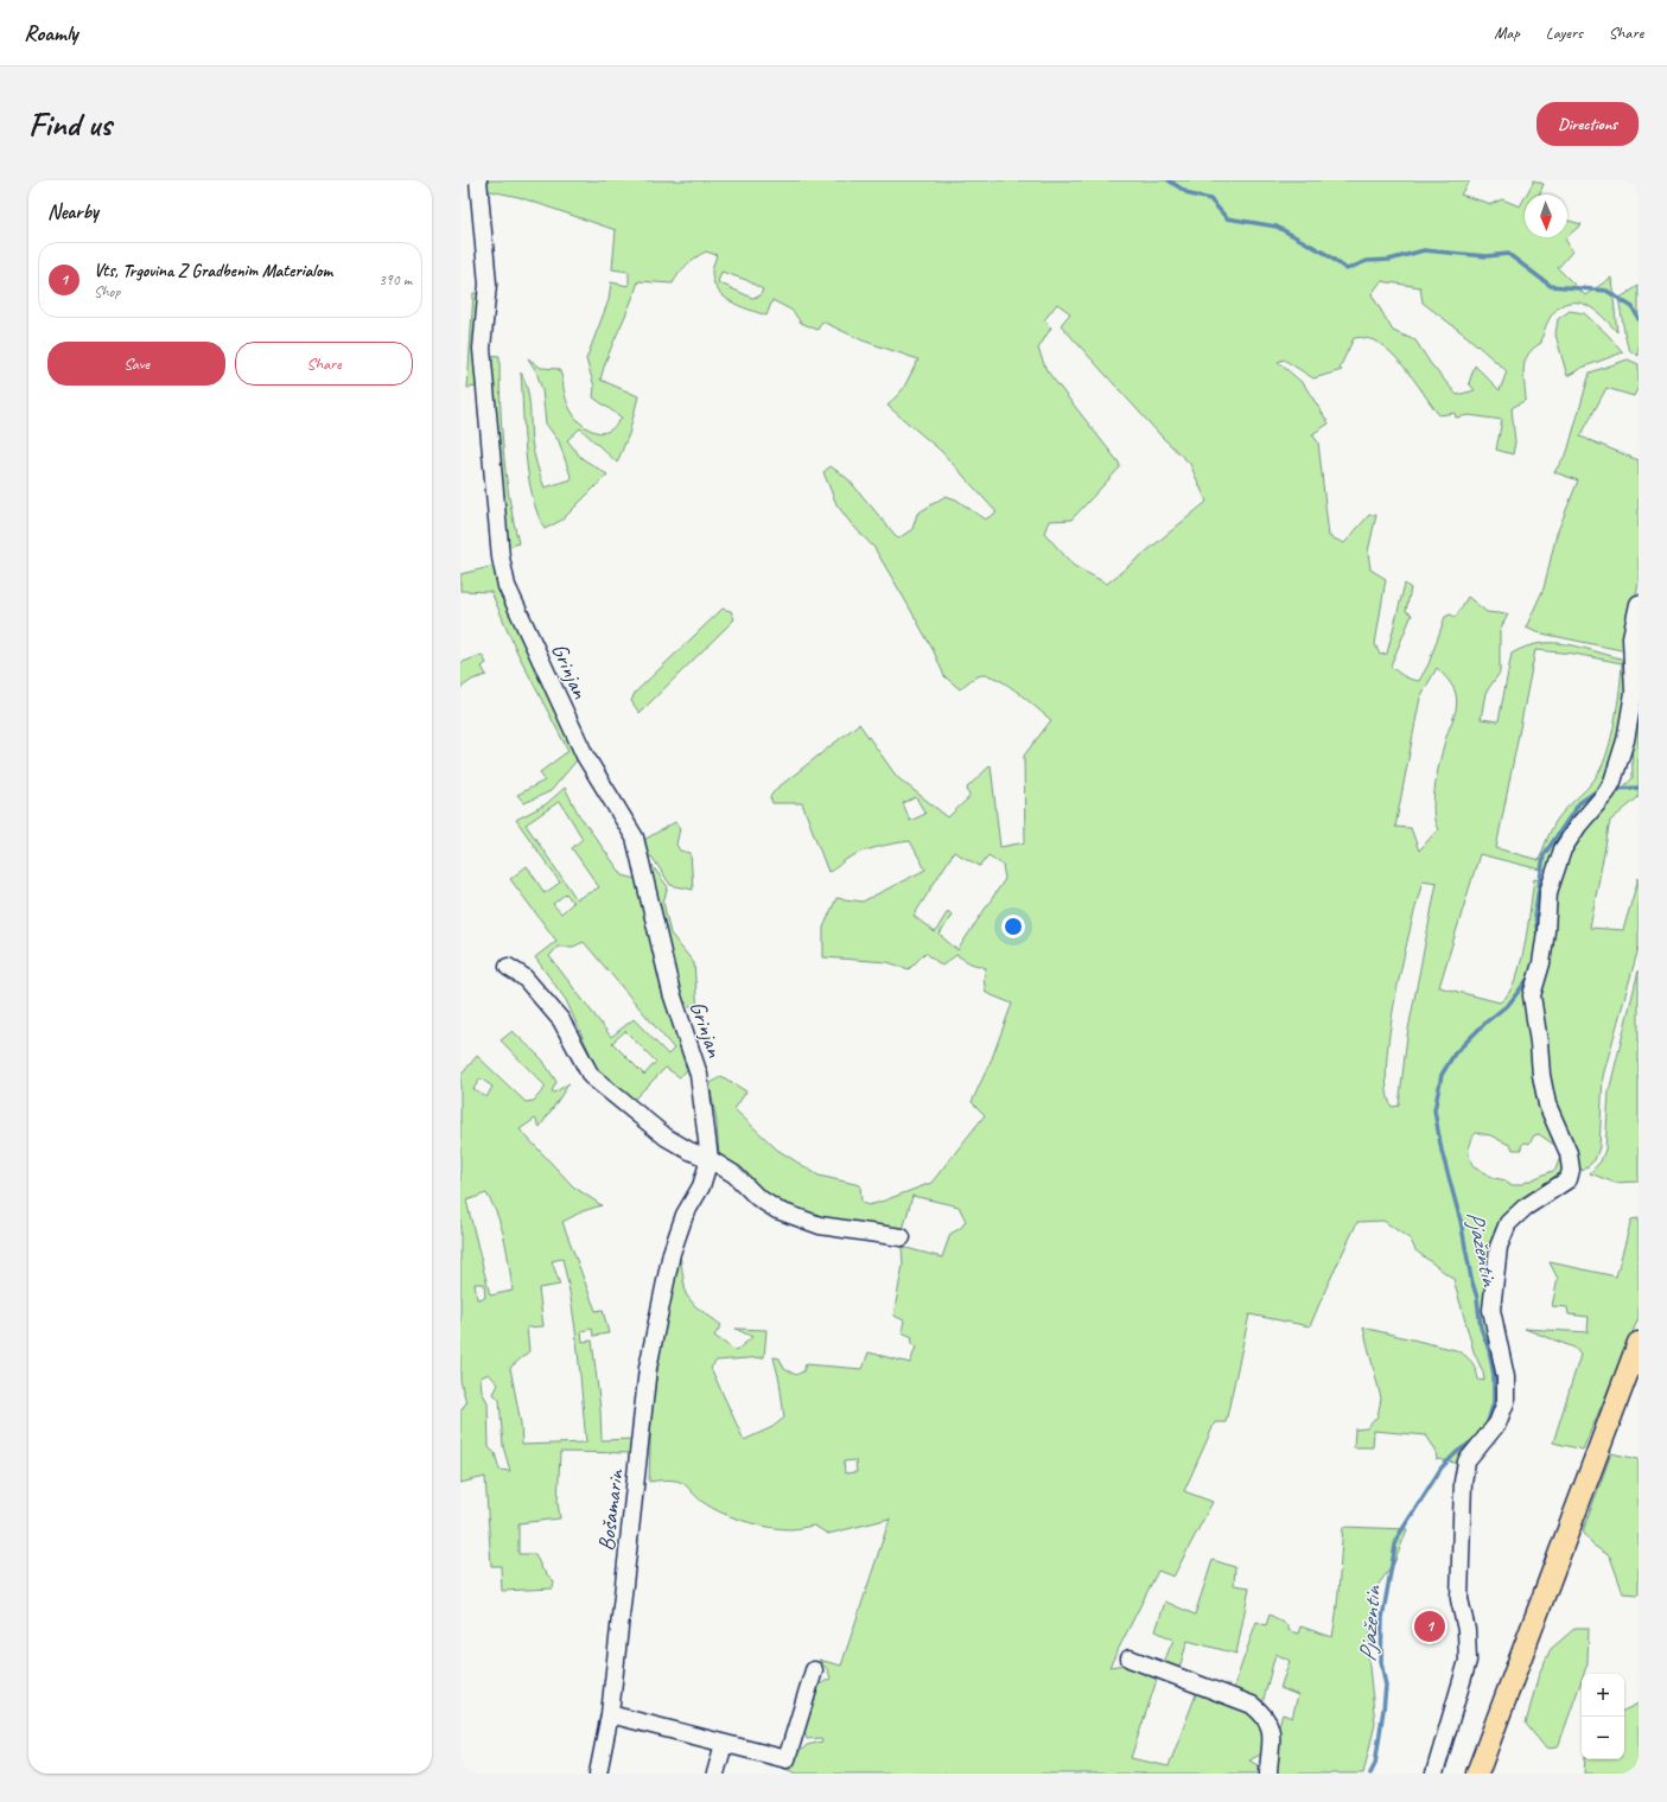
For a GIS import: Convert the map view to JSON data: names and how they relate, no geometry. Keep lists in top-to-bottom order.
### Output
{
  "streets": {
    "street": ["Grinjan", "Bošamarin"]
  },
  "crossings": [
    ["Grinjan", "Bošamarin"]
  ],
  "water": ["Pjažentin"],
  "north": "bottom",
  "page": {
    "header": "Roamly",
    "nav": ["Map", "Layers", "Share"],
    "buttons": [
      "Directions",
      ["Save", "Share"]
    ],
    "title": "Find us",
    "heading": "Nearby",
    "list": [
      {
        "mark": "1",
        "name": "Vts, Trgovina Z Gradbenim Materialom",
        "note": "Shop",
        "value": "390 m"
      }
    ],
    "pins": "1",
    "map_buttons": ["+", "−"]
  }
}
